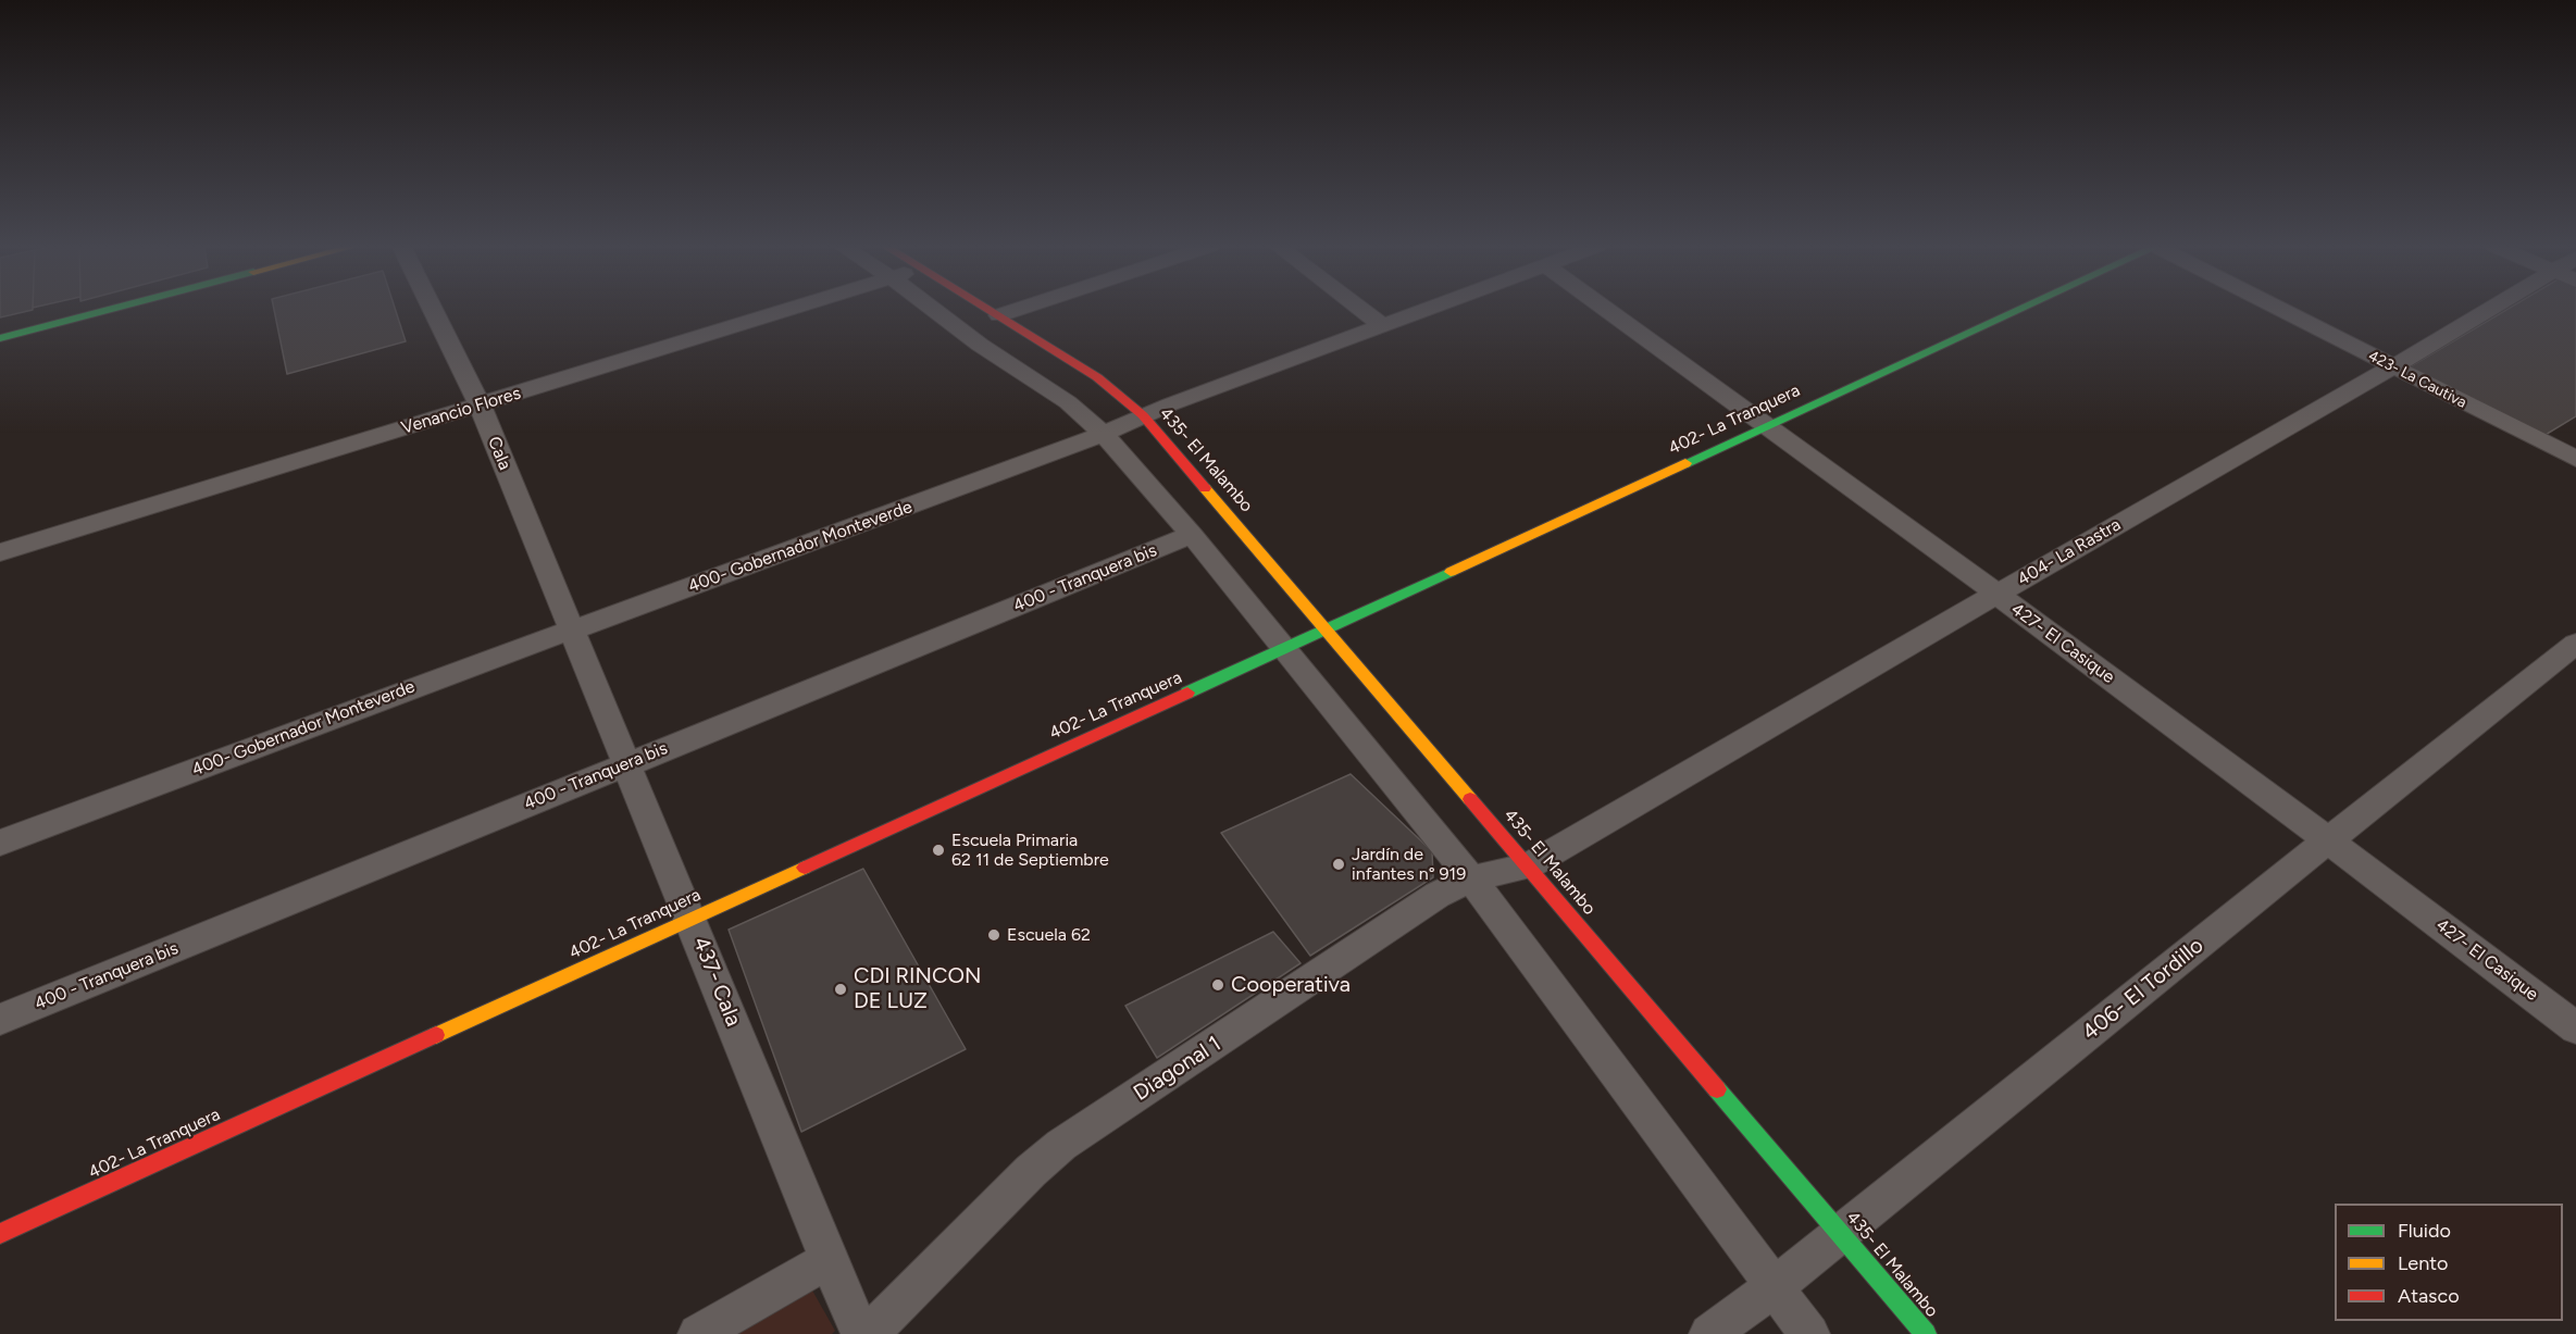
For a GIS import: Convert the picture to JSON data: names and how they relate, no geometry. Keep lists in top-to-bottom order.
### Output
{
  "streets": {
    "street": [
      "423- La Cautiva",
      "Venancio Flores",
      "402- La Tranquera",
      "Cala",
      "435- El Malambo",
      "400- Gobernador Monteverde",
      "404- La Rastra",
      "400 - Tranquera bis",
      "427- El Casique",
      "437- Cala",
      "406- El Tordillo",
      "Diagonal 1"
    ]
  },
  "crossings": [
    ["423- La Cautiva", "404- La Rastra"],
    ["Venancio Flores", "Cala"],
    ["402- La Tranquera", "435- El Malambo"],
    ["402- La Tranquera", "427- El Casique"],
    ["402- La Tranquera", "437- Cala"],
    ["Cala", "400- Gobernador Monteverde"],
    ["Cala", "437- Cala"],
    ["435- El Malambo", "400- Gobernador Monteverde"],
    ["435- El Malambo", "404- La Rastra"],
    ["435- El Malambo", "406- El Tordillo"],
    ["435- El Malambo", "Diagonal 1"],
    ["400- Gobernador Monteverde", "437- Cala"],
    ["404- La Rastra", "427- El Casique"],
    ["404- La Rastra", "Diagonal 1"],
    ["400 - Tranquera bis", "437- Cala"],
    ["427- El Casique", "406- El Tordillo"]
  ],
  "places": [
    "Escuela Primaria 62 11 de Septiembre",
    "Jardín de infantes n° 919",
    "Escuela 62",
    "Cooperativa",
    "CDI RINCON DE LUZ"
  ],
  "legend": ["Fluido", "Lento", "Atasco"]
}
